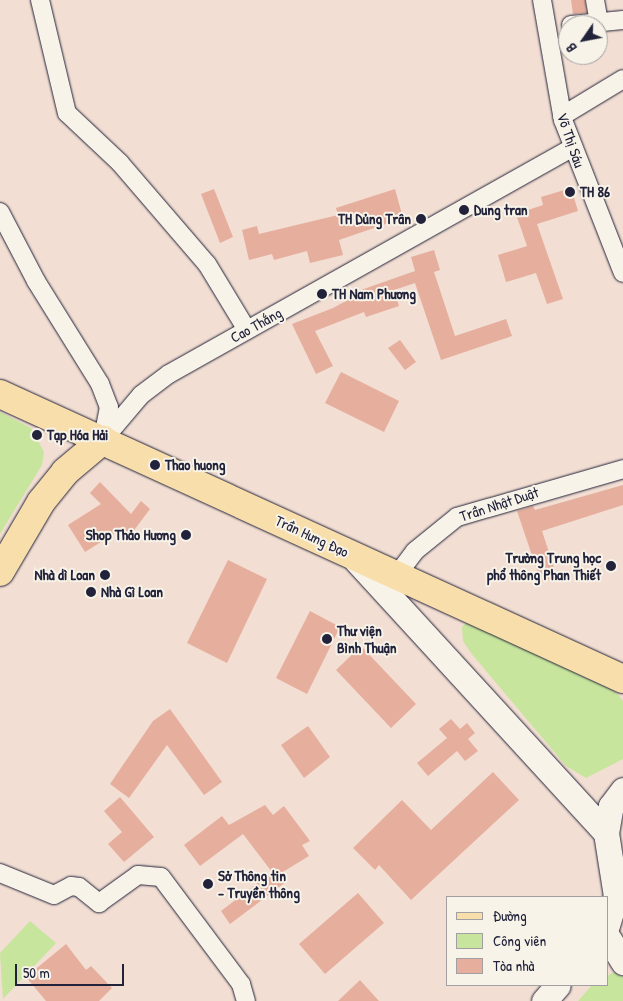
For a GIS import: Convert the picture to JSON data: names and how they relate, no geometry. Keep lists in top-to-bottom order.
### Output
{
  "streets": {
    "main road": ["Cao Thắng", "Trần Hưng Đạo"],
    "street": ["Võ Thị Sáu", "Trần Nhật Duật"]
  },
  "crossings": [
    ["Võ Thị Sáu", "Cao Thắng"],
    ["Cao Thắng", "Trần Hưng Đạo"],
    ["Trần Nhật Duật", "Trần Hưng Đạo"]
  ],
  "places": [
    "TH 86",
    "Dung tran",
    "TH Dủng Trân",
    "TH Nam Phương",
    "Tạp Hóa Hải",
    "Thao huong",
    "Shop Thảo Hương",
    "Trường Trung học phổ thông Phan Thiết",
    "Nhà dì Loan",
    "Nhà Gì Loan",
    "Thư viện Bình Thuận",
    "Sở Thông tin - Truyền thông"
  ],
  "legend": ["Đường", "Công viên", "Tòa nhà"],
  "scale_bar": "50 m",
  "north": "bottom left"
}
